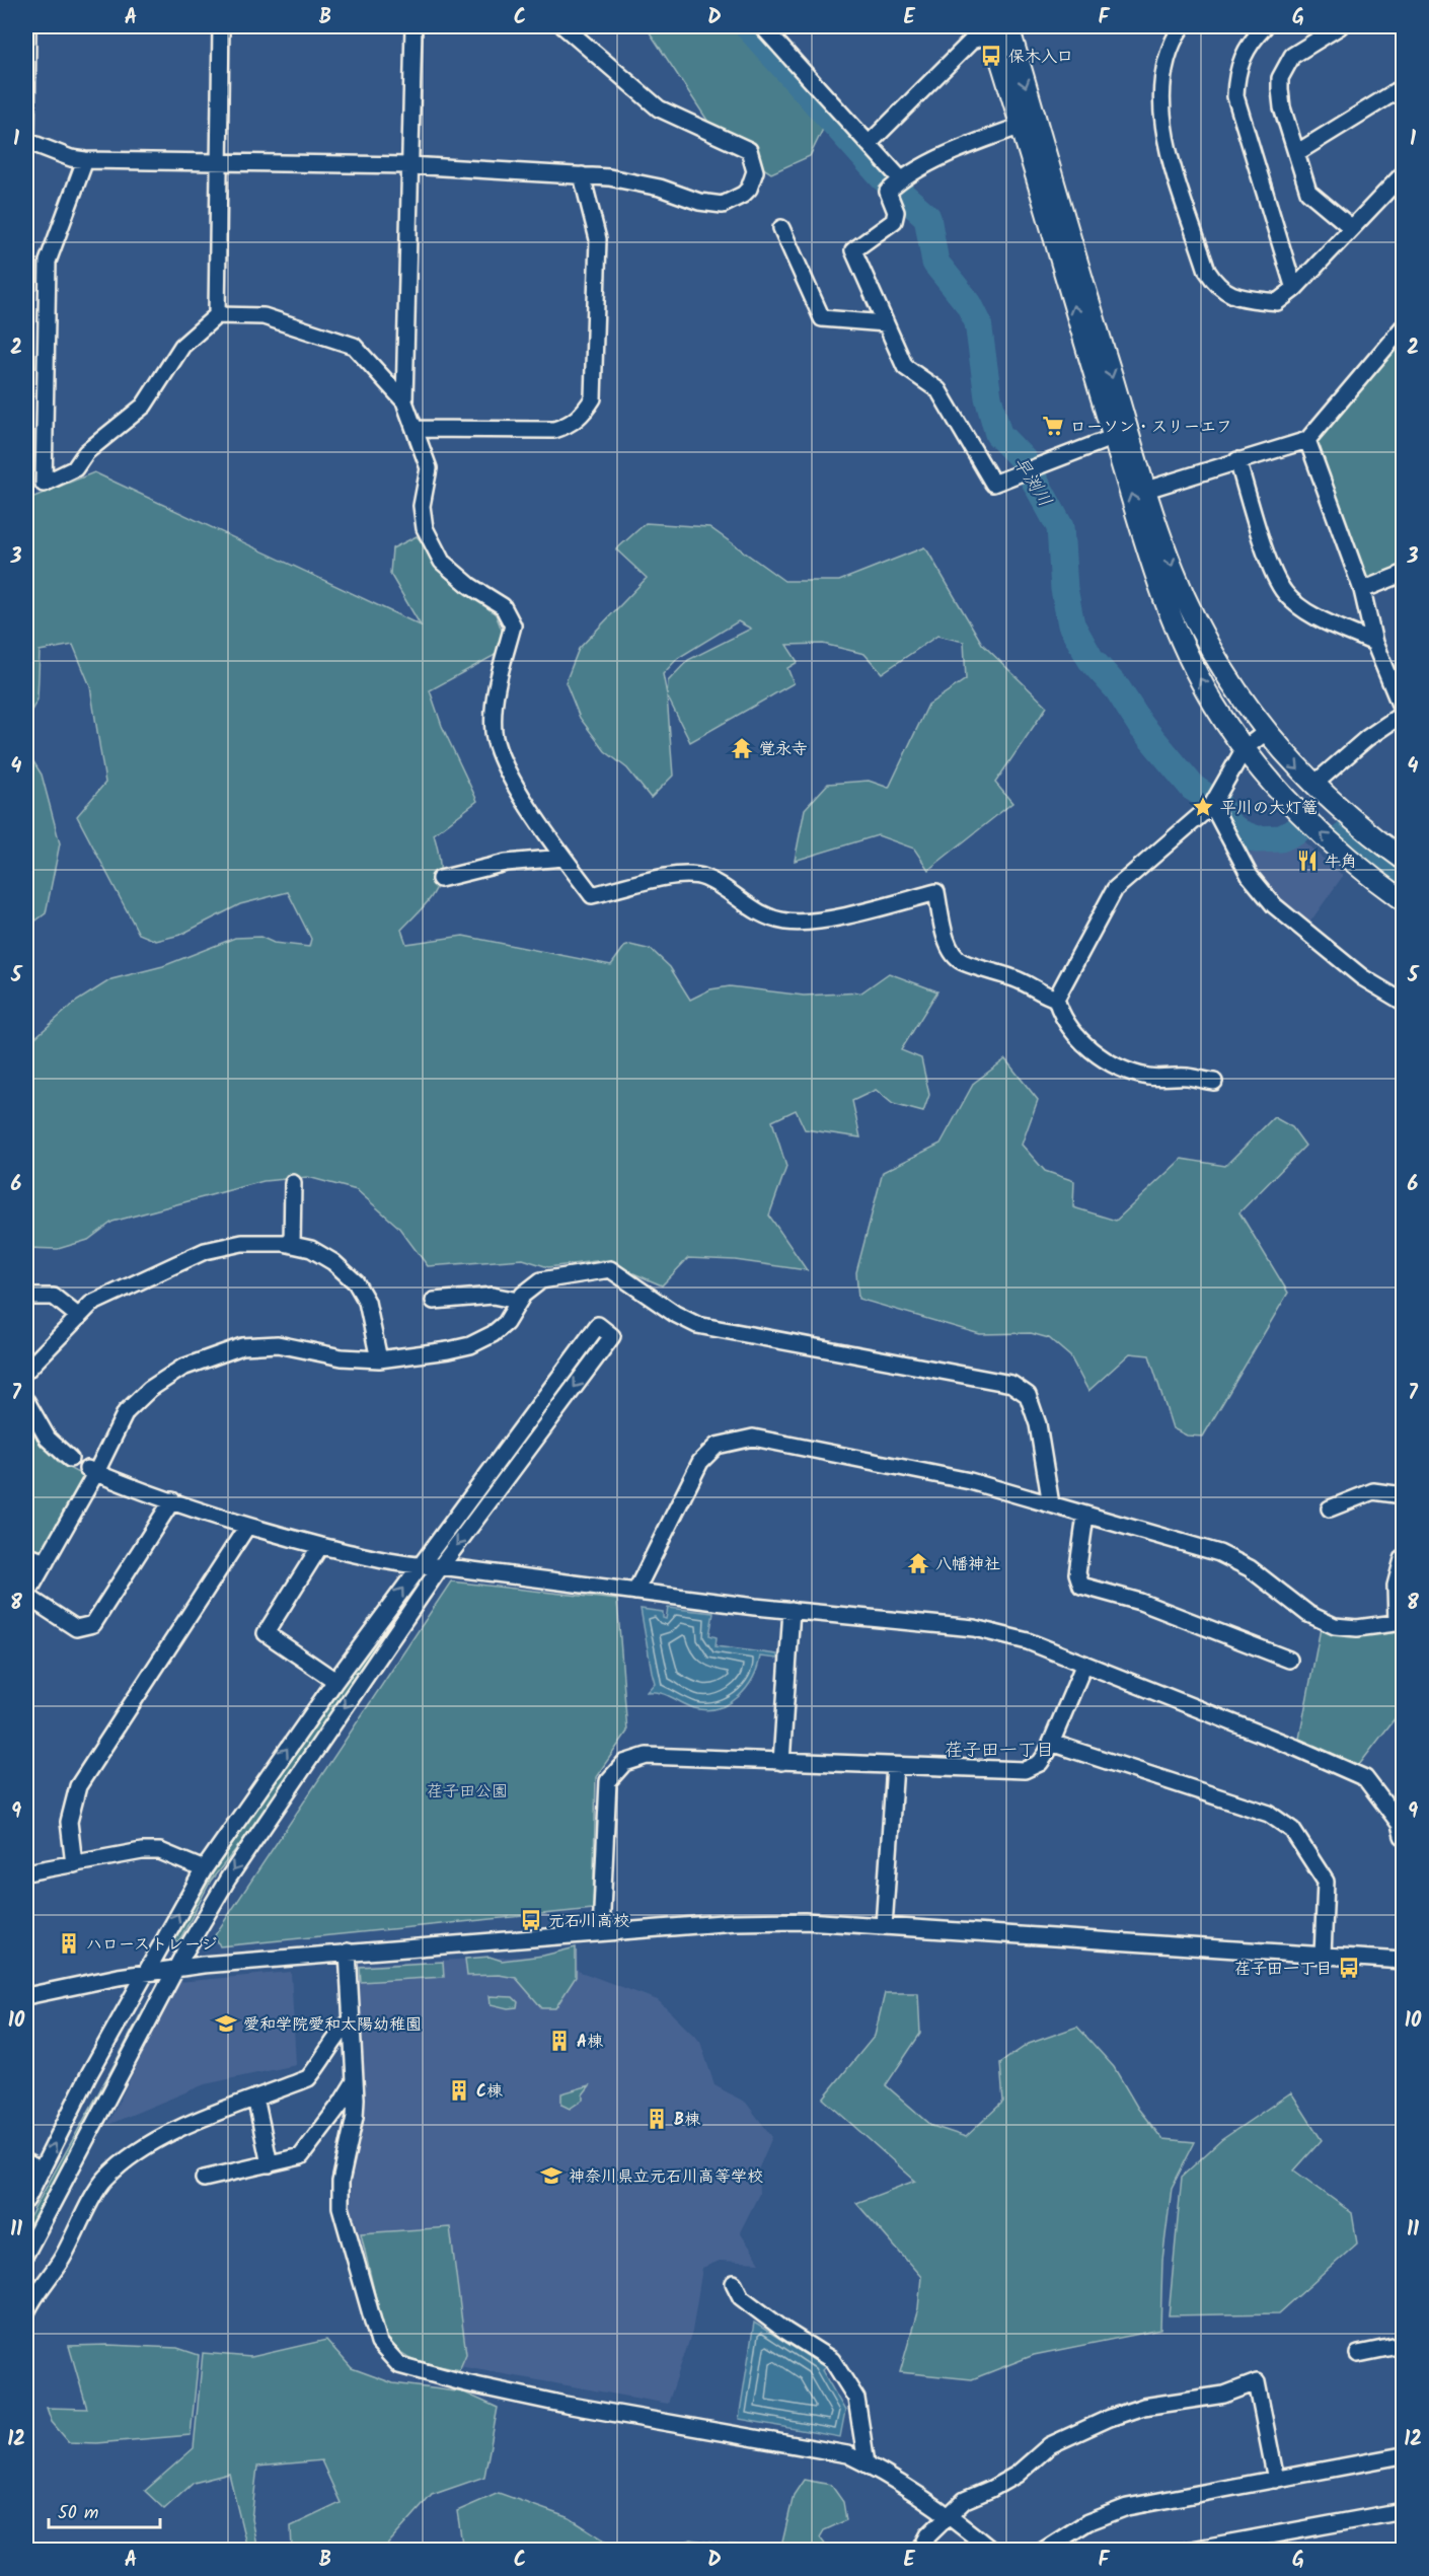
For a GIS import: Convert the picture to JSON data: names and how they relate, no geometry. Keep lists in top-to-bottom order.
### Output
{
  "districts": ["荏子田一丁目"],
  "water": ["早渕川"],
  "parks": ["荏子田公園"],
  "places": {
    "bus stop": ["保木入口", "元石川高校", "荏子田一丁目"],
    "supermarket": ["ローソン・スリーエフ"],
    "temple": ["覚永寺", "八幡神社"],
    "place": ["平川の大灯篭"],
    "restaurant": ["牛角"],
    "building": [
      "ハローストレージ",
      "A棟",
      "C棟",
      "B棟"
    ],
    "school or university": ["愛和学院愛和太陽幼稚園", "神奈川県立元石川高等学校"]
  },
  "scale_bar": "50 m",
  "grid": {
    "columns": [
      "A",
      "B",
      "C",
      "D",
      "E",
      "F",
      "G"
    ],
    "rows": [
      "1",
      "2",
      "3",
      "4",
      "5",
      "6",
      "7",
      "8",
      "9",
      "10",
      "11",
      "12"
    ]
  }
}
